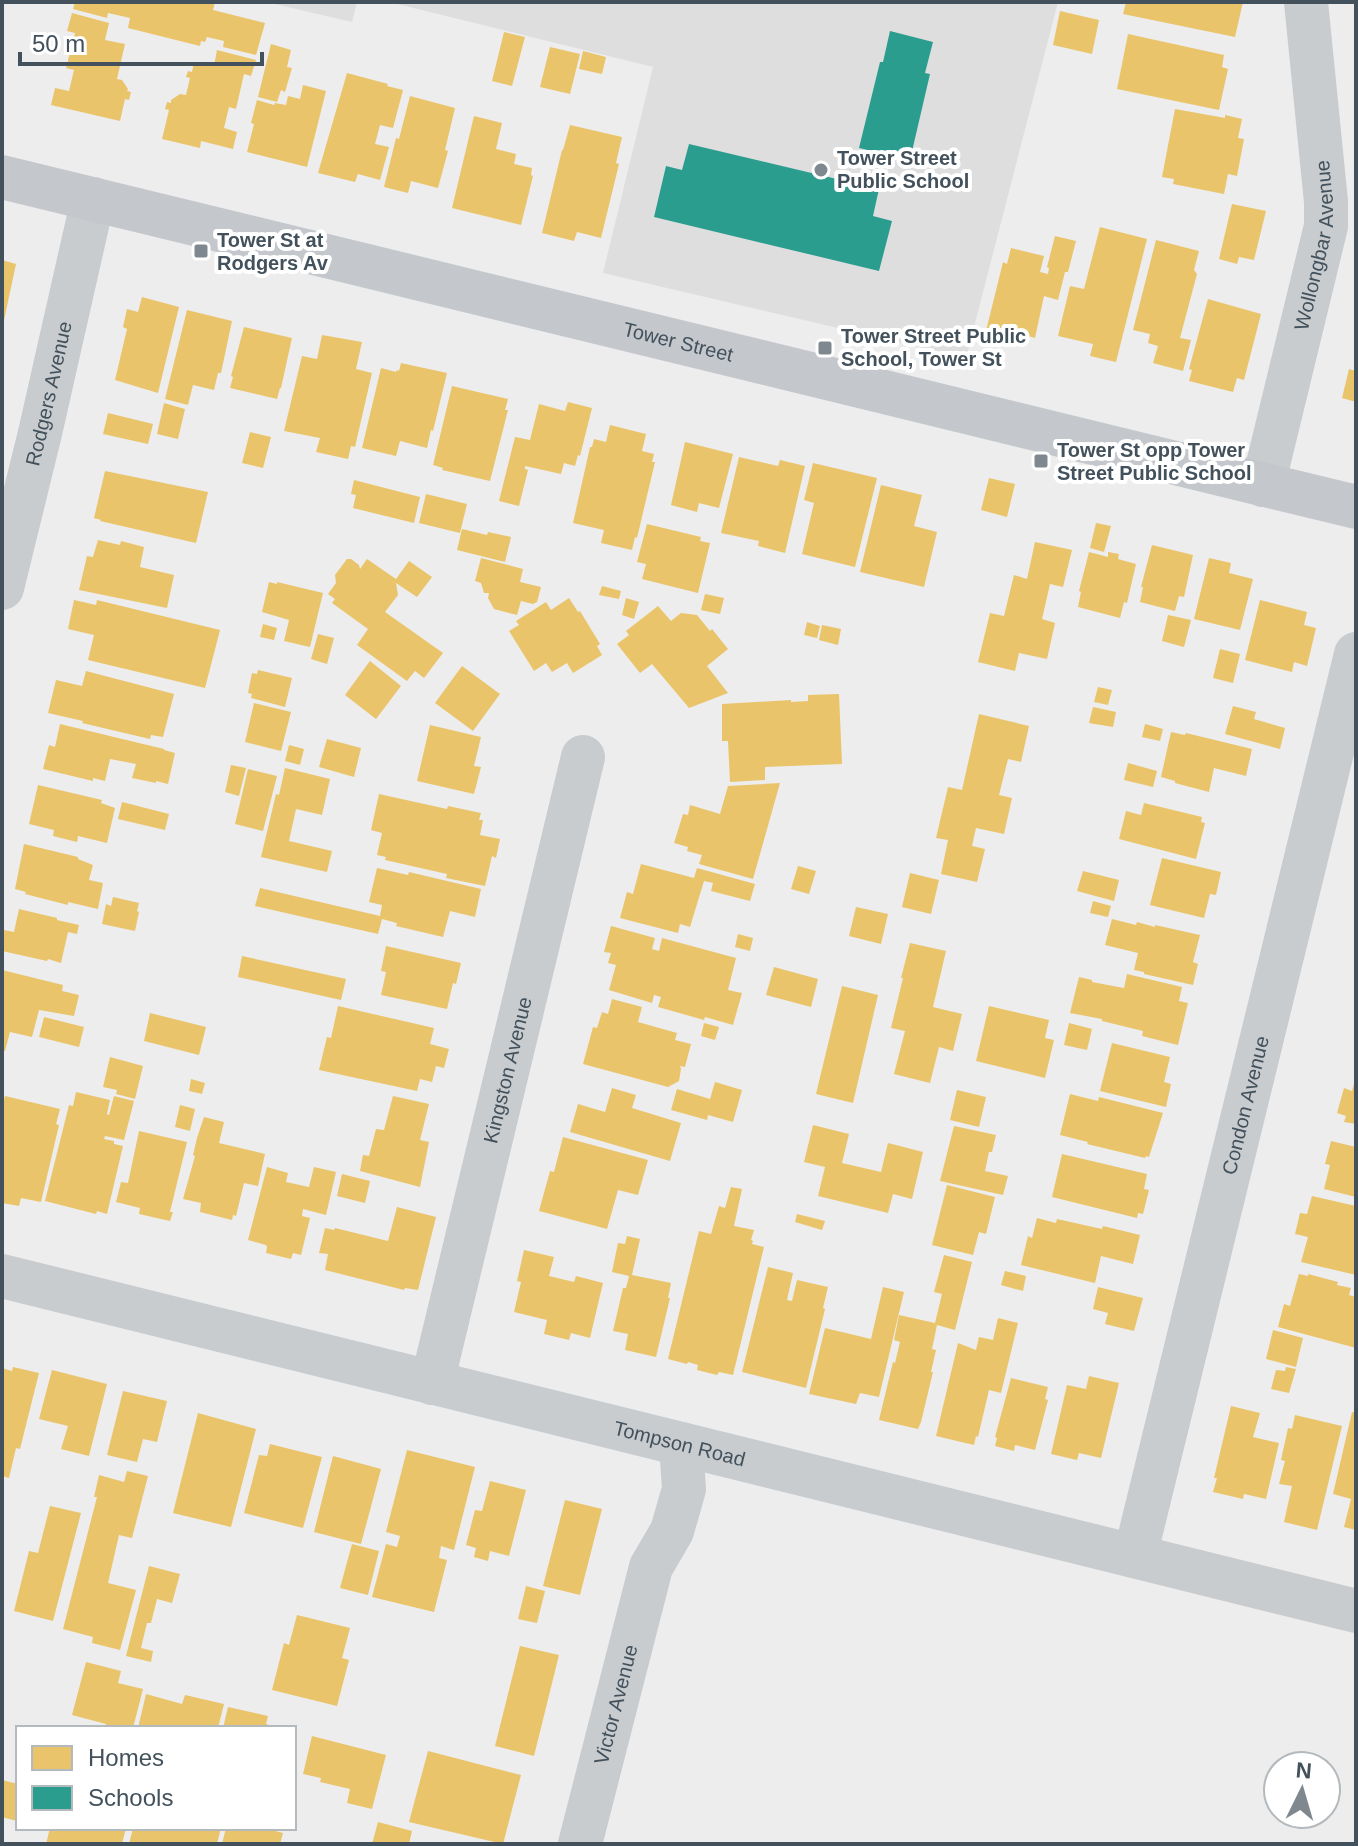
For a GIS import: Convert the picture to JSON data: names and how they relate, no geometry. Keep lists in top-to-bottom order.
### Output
{
  "streets": {
    "main road": ["Tower Street"],
    "street": [
      "Wollongbar Avenue",
      "Rodgers Avenue",
      "Kingston Avenue",
      "Condon Avenue",
      "Tompson Road",
      "Victor Avenue"
    ]
  },
  "crossings": [
    ["Wollongbar Avenue", "Tower Street"],
    ["Tower Street", "Rodgers Avenue"],
    ["Kingston Avenue", "Tompson Road"],
    ["Condon Avenue", "Tompson Road"],
    ["Tompson Road", "Victor Avenue"]
  ],
  "places": {
    "other": ["Tower Street Public School"],
    "transit": ["Tower St at Rodgers Av", "Tower Street Public School, Tower St", "Tower St opp Tower Street Public School"]
  },
  "legend": ["Homes", "Schools"],
  "scale_bar": "50 m",
  "north": "top"
}
